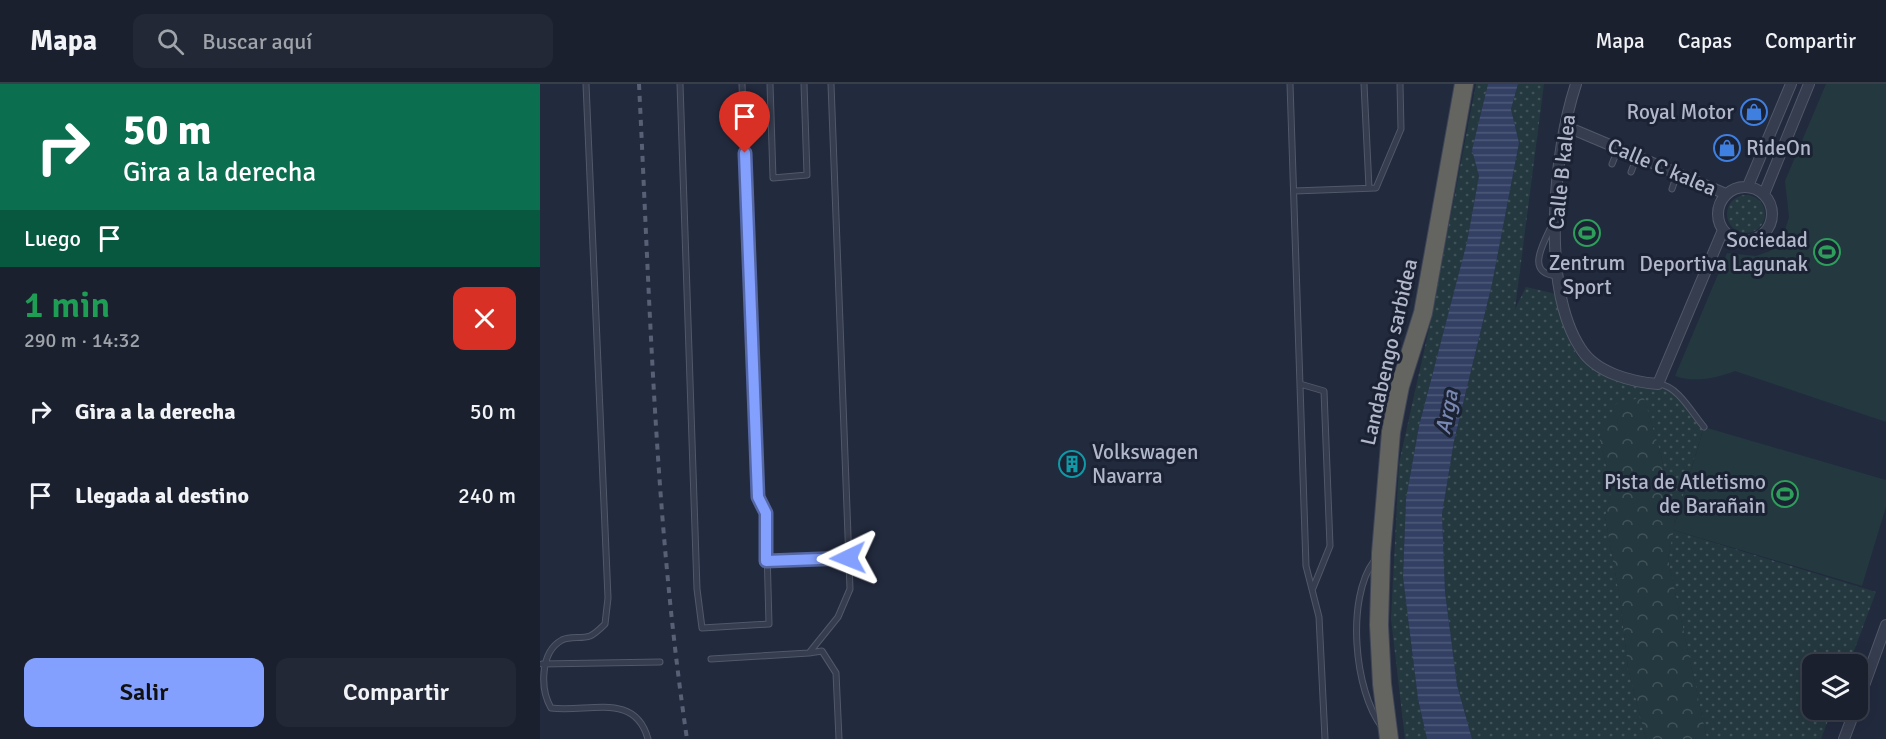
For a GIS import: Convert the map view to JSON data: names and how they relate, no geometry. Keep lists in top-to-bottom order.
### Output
{
  "streets": {
    "highway": ["Landabengo sarbidea"],
    "street": ["Calle C kalea", "Calle B kalea"]
  },
  "crossings": [
    ["Calle C kalea", "Calle B kalea"]
  ],
  "water": ["Arga"],
  "places": {
    "shop": ["Royal Motor", "RideOn"],
    "sports": ["Zentrum Sport", "Sociedad Deportiva Lagunak", "Pista de Atletismo de Barañain"],
    "building": ["Volkswagen Navarra"]
  },
  "page": {
    "header": "Mapa",
    "search": "Buscar aquí",
    "nav": ["Mapa", "Capas", "Compartir"],
    "turn": ["50 m", "Gira a la derecha"],
    "then": "Luego",
    "heading": ["1 min", "290 m · 14:32"],
    "list": [
      {
        "name": "Gira a la derecha",
        "value": "50 m"
      },
      {
        "name": "Llegada al destino",
        "value": "240 m"
      }
    ],
    "buttons": ["Salir", "Compartir"]
  }
}
